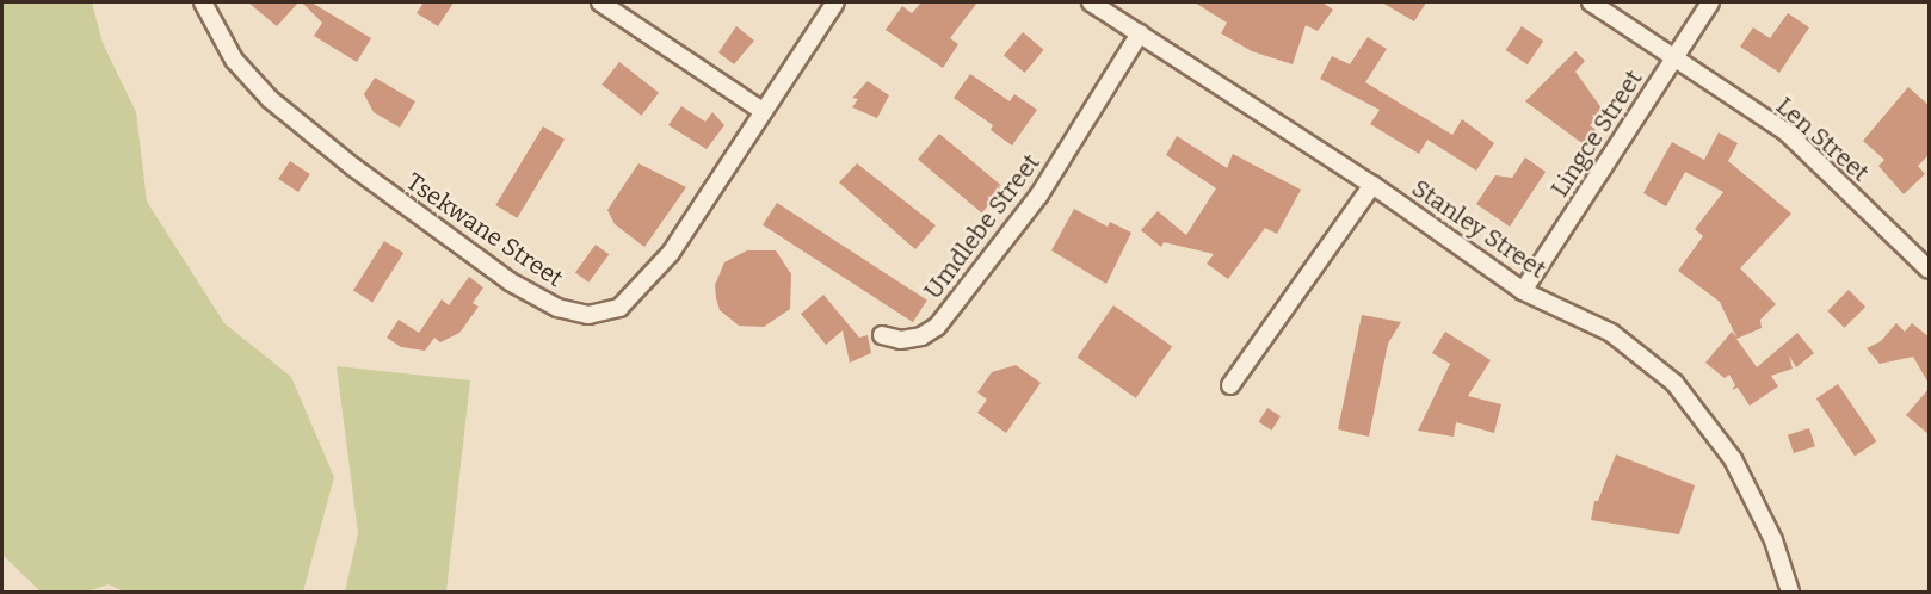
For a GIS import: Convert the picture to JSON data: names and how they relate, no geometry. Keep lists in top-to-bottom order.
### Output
{
  "streets": {
    "street": [
      "Lingce Street",
      "Len Street",
      "Umdlebe Street",
      "Stanley Street",
      "Tsekwane Street"
    ]
  },
  "crossings": [
    ["Lingce Street", "Len Street"],
    ["Lingce Street", "Stanley Street"],
    ["Umdlebe Street", "Stanley Street"]
  ]
}
